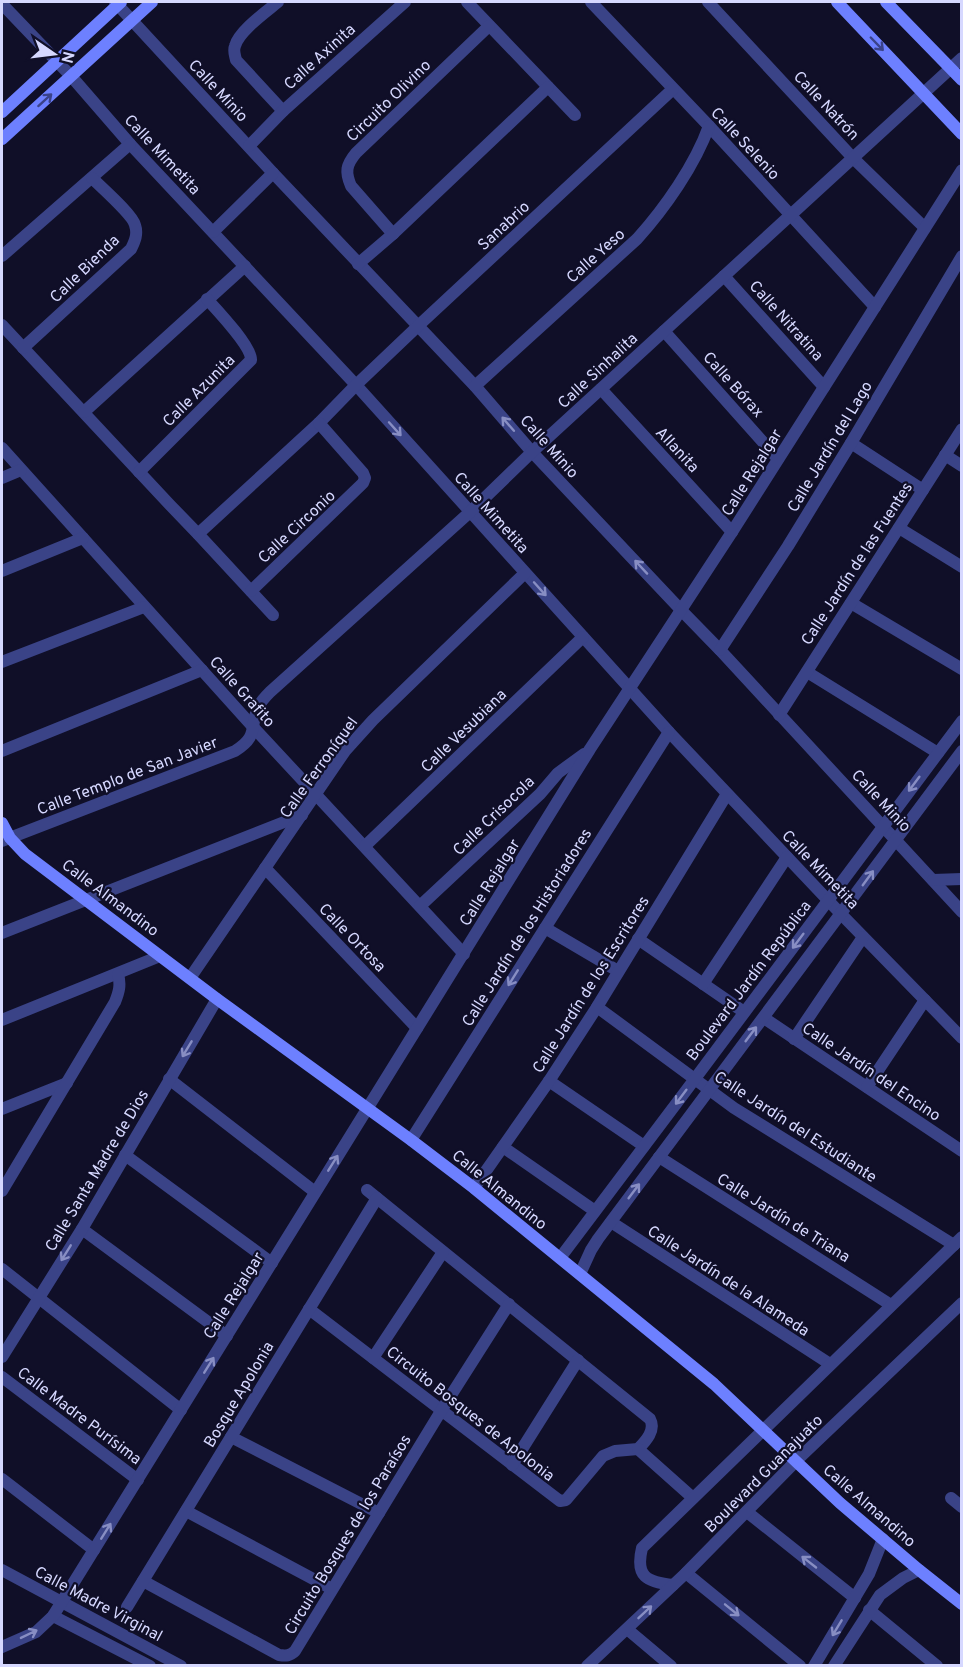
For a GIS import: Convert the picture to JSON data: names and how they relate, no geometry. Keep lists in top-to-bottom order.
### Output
{
  "streets": {
    "street": [
      "Calle Axinita",
      "Calle Minio",
      "Circuito Olivino",
      "Calle Natrón",
      "Calle Selenio",
      "Calle Mimetita",
      "Sanabrio",
      "Calle Yeso",
      "Calle Bienda",
      "Calle Nitratina",
      "Calle Sinhalita",
      "Calle Bórax",
      "Calle Azunita",
      "Calle Jardín del Lago",
      "Allanita",
      "Calle Rejalgar",
      "Calle Circonio",
      "Calle Jardín de las Fuentes",
      "Calle Grafito",
      "Calle Vesubiana",
      "Calle Ferroníquel",
      "Calle Templo de San Javier",
      "Calle Crisocola",
      "Calle Almandino",
      "Calle Jardín de los Historiadores",
      "Calle Ortosa",
      "Boulevard Jardín República",
      "Calle Jardín de los Escritores",
      "Calle Jardín del Encino",
      "Calle Jardín del Estudiante",
      "Calle Santa Madre de Dios",
      "Calle Jardín de Triana",
      "Calle Jardín de la Alameda",
      "Bosque Apolonia",
      "Circuito Bosques de Apolonia",
      "Calle Madre Purísima",
      "Boulevard Guanajuato",
      "Circuito Bosques de los Paraísos",
      "Calle Madre Virginal"
    ]
  },
  "crossings": [
    ["Calle Axinita", "Calle Minio"],
    ["Calle Minio", "Sanabrio"],
    ["Calle Minio", "Calle Yeso"],
    ["Calle Minio", "Calle Sinhalita"],
    ["Calle Minio", "Calle Jardín del Lago"],
    ["Calle Minio", "Calle Rejalgar"],
    ["Calle Minio", "Calle Jardín de las Fuentes"],
    ["Calle Minio", "Boulevard Jardín República"],
    ["Calle Natrón", "Calle Sinhalita"],
    ["Calle Natrón", "Calle Rejalgar"],
    ["Calle Selenio", "Sanabrio"],
    ["Calle Selenio", "Calle Yeso"],
    ["Calle Selenio", "Calle Sinhalita"],
    ["Calle Selenio", "Calle Rejalgar"],
    ["Calle Mimetita", "Sanabrio"],
    ["Calle Mimetita", "Calle Sinhalita"],
    ["Calle Mimetita", "Calle Rejalgar"],
    ["Calle Mimetita", "Calle Vesubiana"],
    ["Calle Mimetita", "Calle Ferroníquel"],
    ["Calle Mimetita", "Calle Jardín de los Historiadores"],
    ["Calle Mimetita", "Boulevard Jardín República"],
    ["Calle Mimetita", "Calle Jardín de los Escritores"],
    ["Calle Nitratina", "Calle Sinhalita"],
    ["Calle Nitratina", "Calle Rejalgar"],
    ["Calle Sinhalita", "Calle Bórax"],
    ["Calle Sinhalita", "Allanita"],
    ["Calle Sinhalita", "Calle Grafito"],
    ["Calle Sinhalita", "Calle Templo de San Javier"],
    ["Calle Bórax", "Calle Rejalgar"],
    ["Allanita", "Calle Rejalgar"],
    ["Calle Rejalgar", "Calle Grafito"],
    ["Calle Rejalgar", "Calle Crisocola"],
    ["Calle Rejalgar", "Calle Almandino"],
    ["Calle Rejalgar", "Calle Ortosa"],
    ["Calle Rejalgar", "Calle Madre Purísima"],
    ["Calle Rejalgar", "Calle Madre Virginal"],
    ["Calle Grafito", "Calle Vesubiana"],
    ["Calle Grafito", "Calle Ferroníquel"],
    ["Calle Grafito", "Calle Templo de San Javier"],
    ["Calle Grafito", "Calle Crisocola"],
    ["Calle Ferroníquel", "Calle Almandino"],
    ["Calle Ferroníquel", "Calle Ortosa"],
    ["Calle Templo de San Javier", "Calle Almandino"],
    ["Calle Almandino", "Calle Jardín de los Historiadores"],
    ["Calle Almandino", "Boulevard Jardín República"],
    ["Calle Almandino", "Calle Jardín de los Escritores"],
    ["Calle Almandino", "Calle Santa Madre de Dios"],
    ["Calle Almandino", "Boulevard Guanajuato"],
    ["Boulevard Jardín República", "Calle Jardín del Estudiante"],
    ["Calle Jardín de los Escritores", "Calle Jardín del Estudiante"],
    ["Calle Jardín del Estudiante", "Boulevard Guanajuato"],
    ["Calle Jardín de Triana", "Boulevard Guanajuato"],
    ["Calle Jardín de la Alameda", "Boulevard Guanajuato"],
    ["Bosque Apolonia", "Circuito Bosques de Apolonia"],
    ["Bosque Apolonia", "Circuito Bosques de los Paraísos"],
    ["Circuito Bosques de Apolonia", "Circuito Bosques de los Paraísos"]
  ],
  "one_way": ["Calle Jardín de los Historiadores"],
  "north": "right"
}
